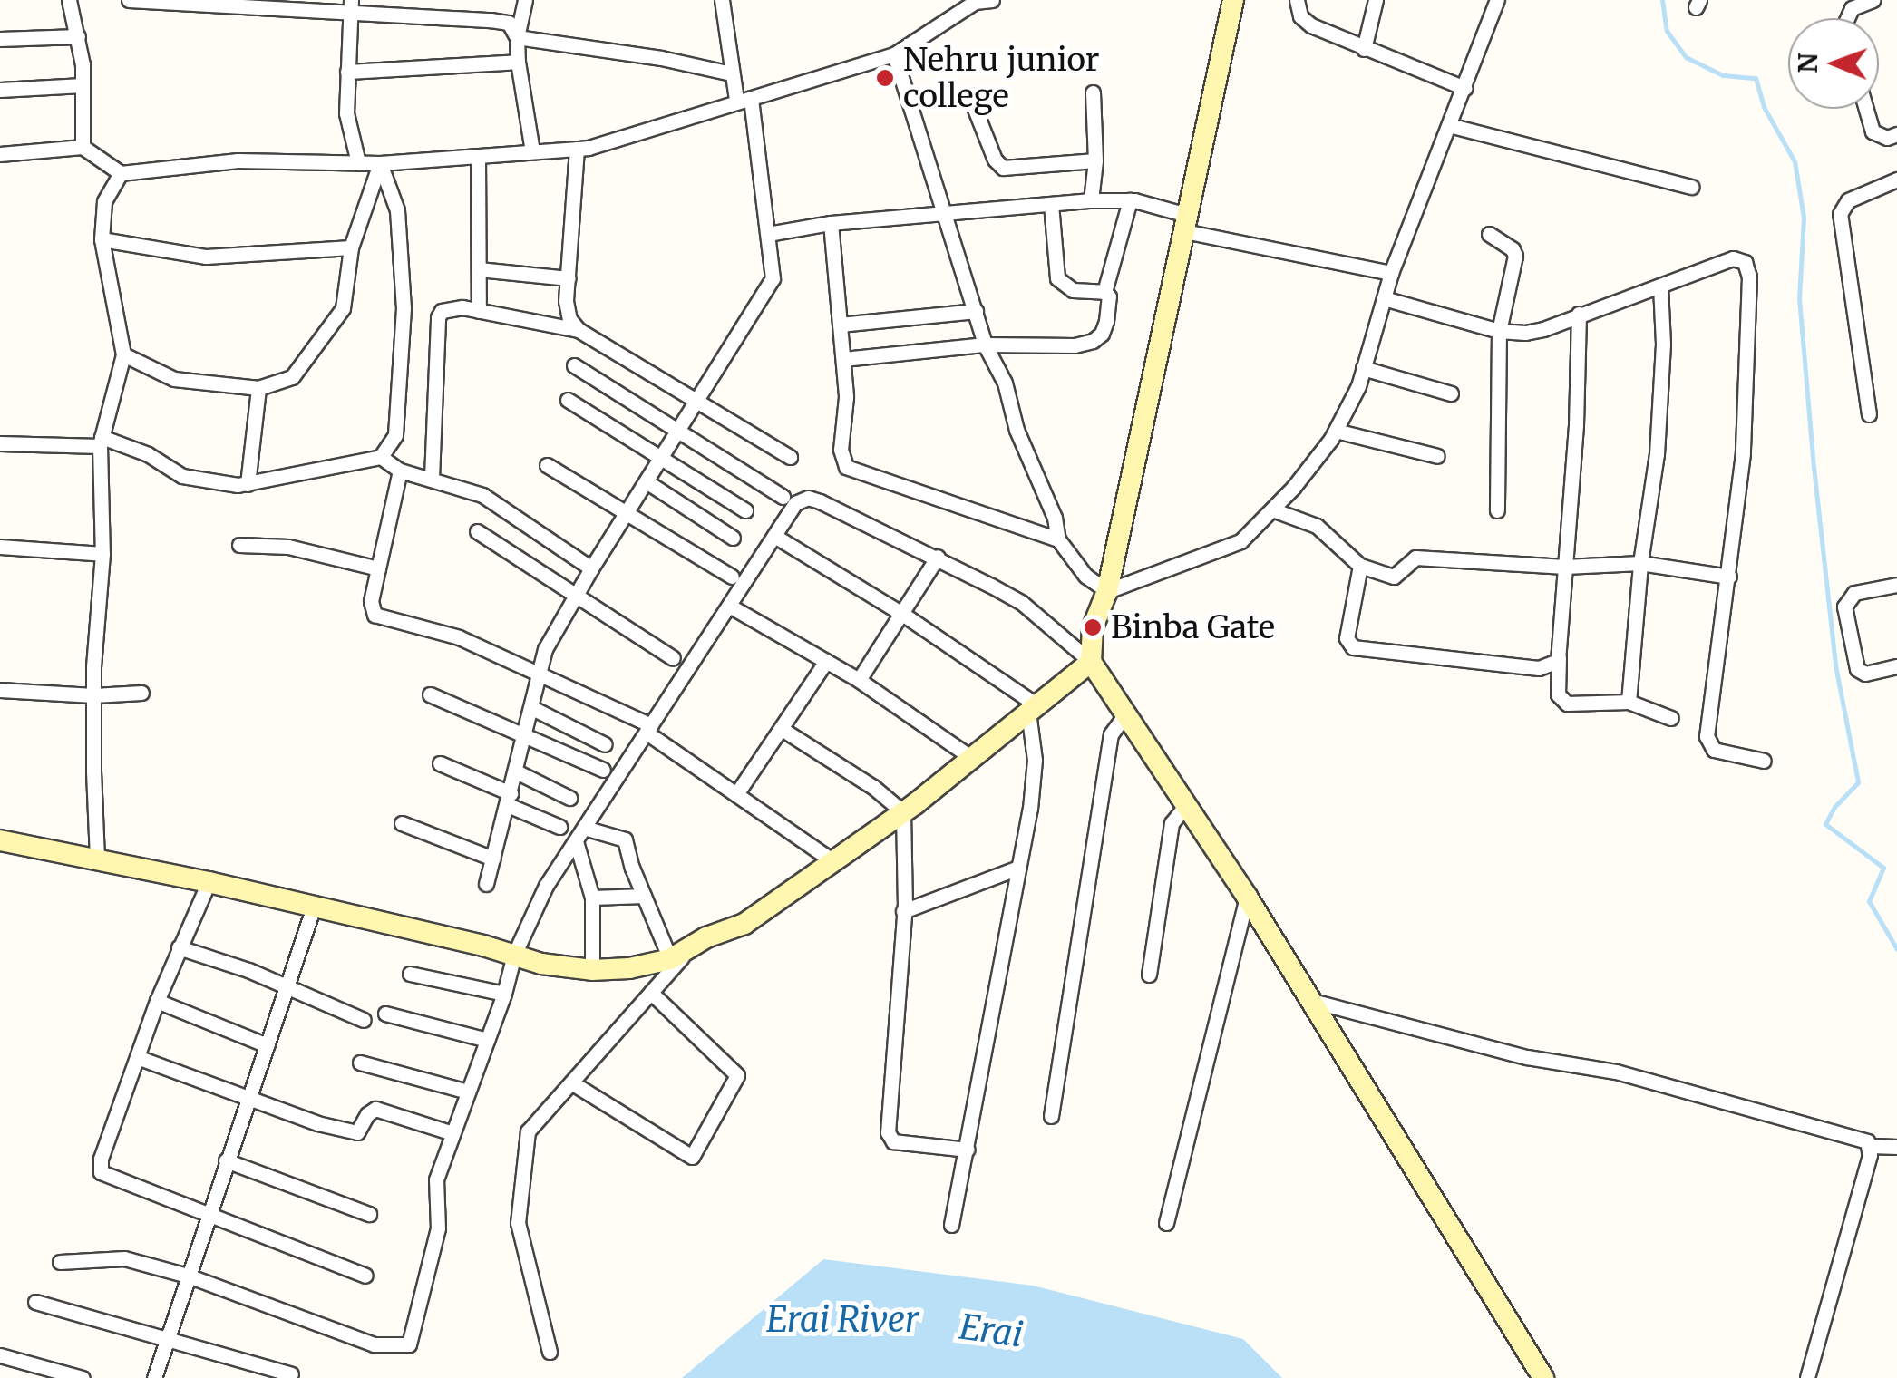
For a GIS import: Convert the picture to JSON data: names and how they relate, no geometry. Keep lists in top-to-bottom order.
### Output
{
  "water": ["Erai River", "Erai"],
  "places": ["Nehru junior college", "Binba Gate"],
  "north": "left"
}
